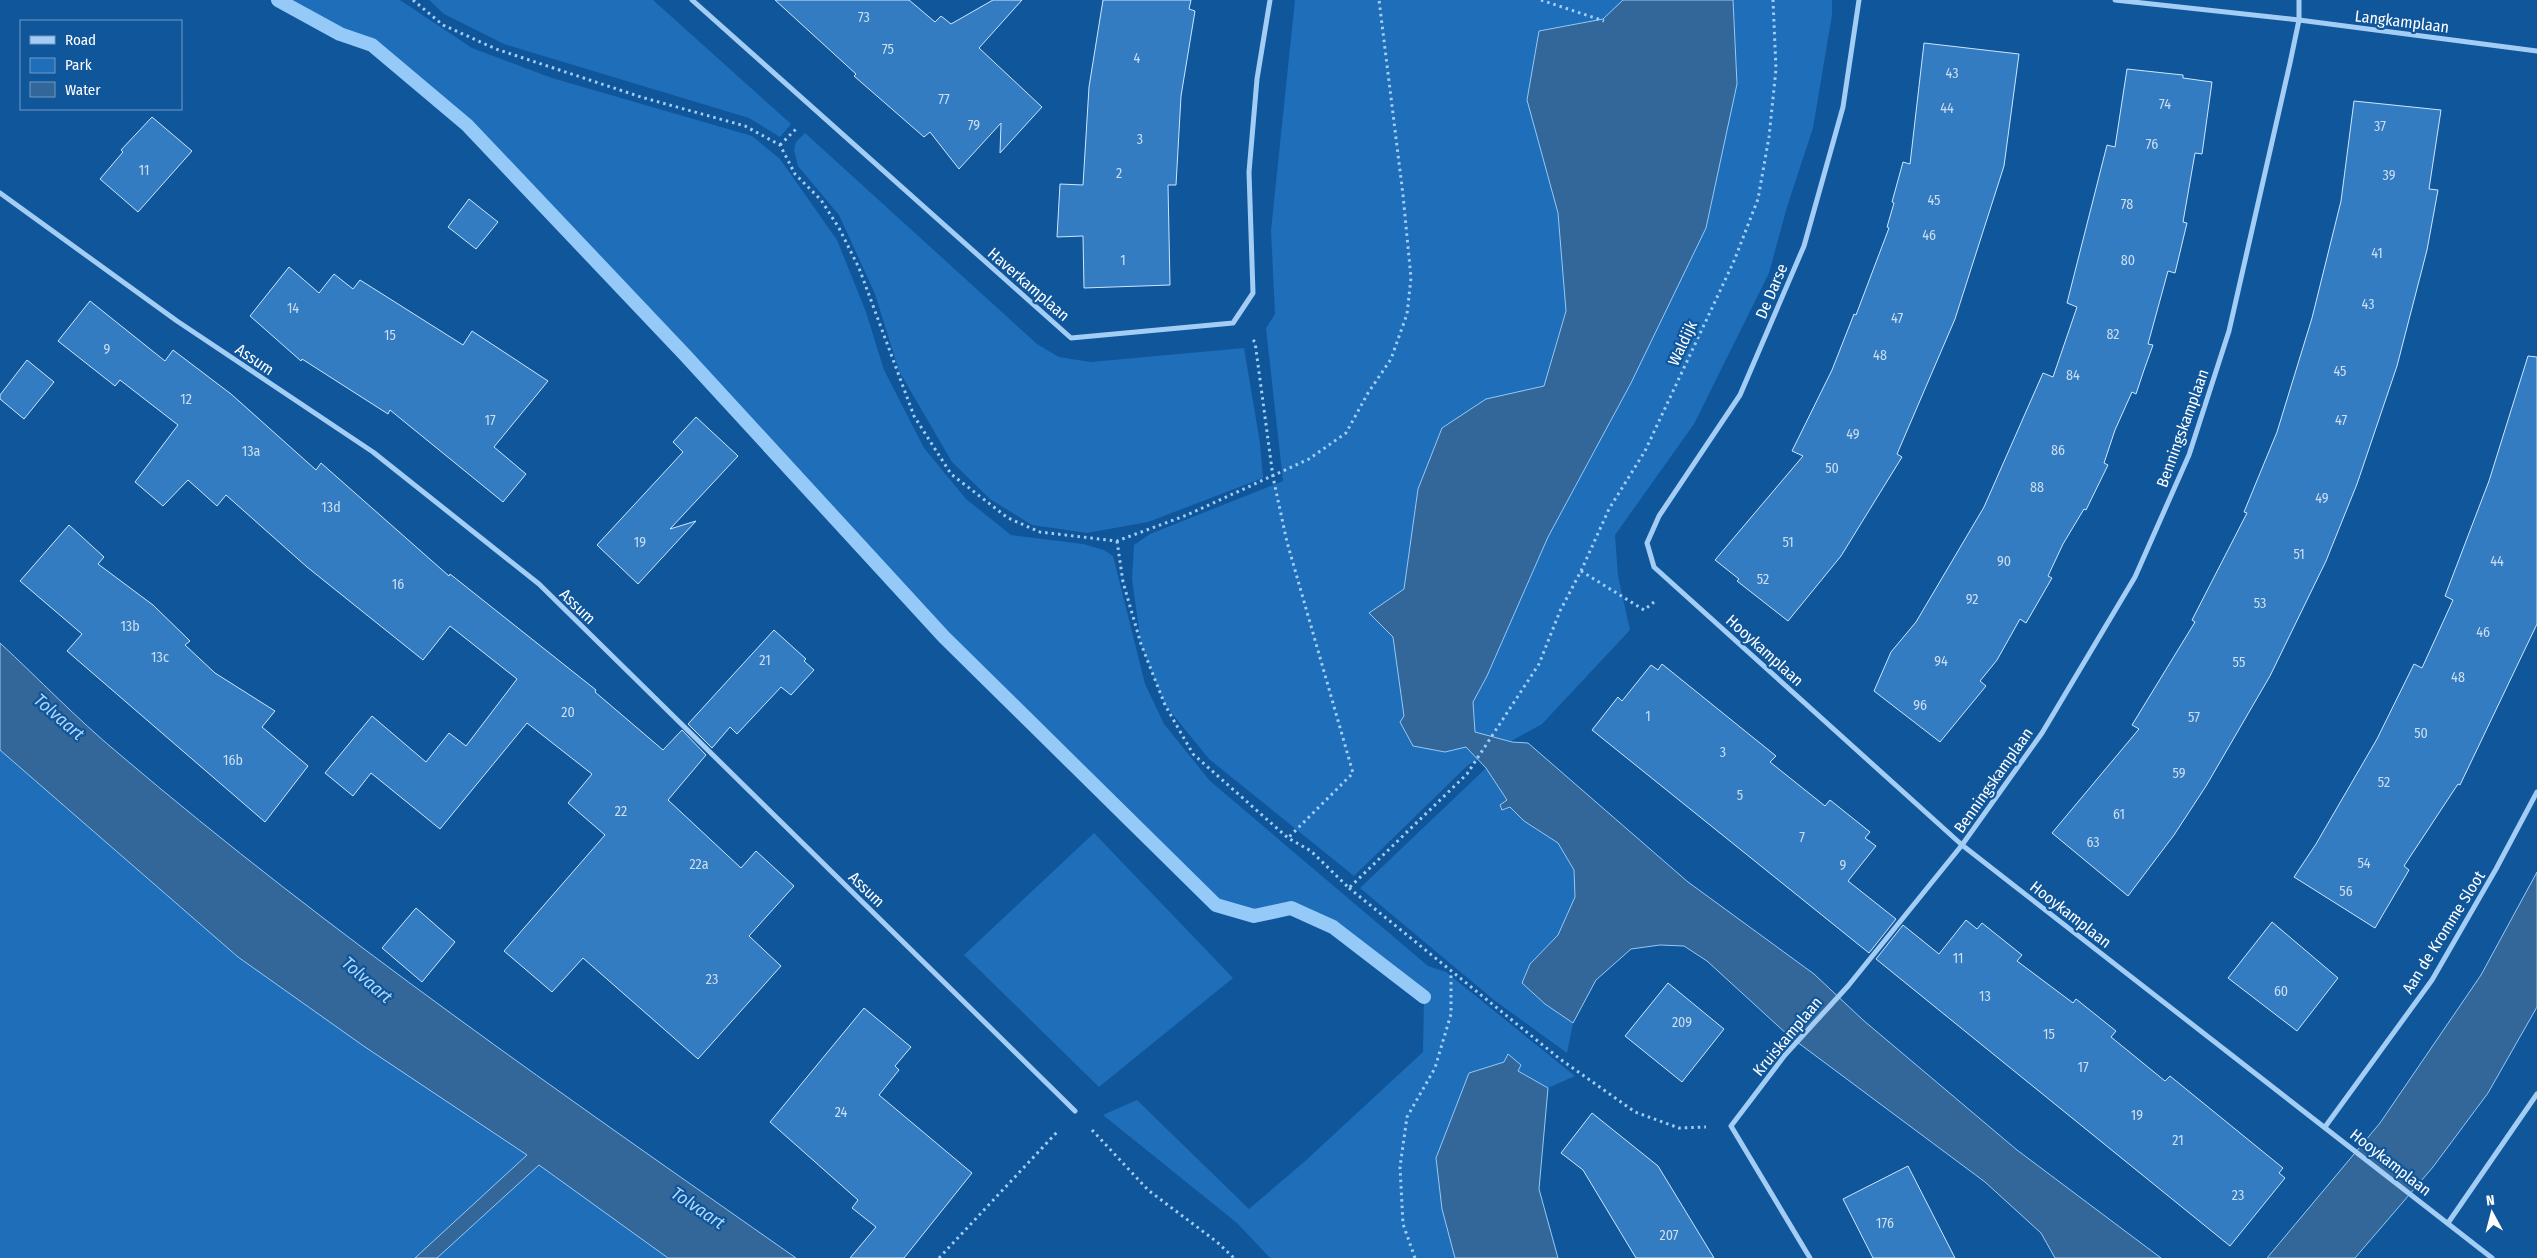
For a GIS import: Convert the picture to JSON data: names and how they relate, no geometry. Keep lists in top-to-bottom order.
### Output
{
  "streets": {
    "street": [
      "Langkamplaan",
      "Haverkamplaan",
      "De Darse",
      "Assum",
      "Benningskamplaan",
      "Hooykamplaan",
      "Aan de Kromme Sloot",
      "Kruiskamplaan"
    ],
    "path": ["Waldijk"]
  },
  "crossings": [
    ["Langkamplaan", "Benningskamplaan"],
    ["De Darse", "Hooykamplaan"],
    ["Benningskamplaan", "Hooykamplaan"],
    ["Benningskamplaan", "Kruiskamplaan"],
    ["Hooykamplaan", "Aan de Kromme Sloot"],
    ["Hooykamplaan", "Kruiskamplaan"]
  ],
  "water": ["Tolvaart"],
  "house_numbers": [
    "73",
    "75",
    "4",
    "43",
    "77",
    "74",
    "44",
    "79",
    "37",
    "3",
    "76",
    "11",
    "2",
    "39",
    "45",
    "78",
    "46",
    "41",
    "1",
    "80",
    "43",
    "14",
    "47",
    "82",
    "15",
    "9",
    "48",
    "45",
    "84",
    "12",
    "17",
    "47",
    "49",
    "86",
    "13a",
    "50",
    "88",
    "49",
    "13d",
    "19",
    "51",
    "51",
    "90",
    "44",
    "52",
    "16",
    "92",
    "53",
    "13b",
    "46",
    "13c",
    "21",
    "94",
    "55",
    "48",
    "96",
    "20",
    "1",
    "57",
    "50",
    "3",
    "16b",
    "59",
    "52",
    "5",
    "22",
    "61",
    "7",
    "63",
    "54",
    "22a",
    "9",
    "56",
    "11",
    "23",
    "60",
    "13",
    "209",
    "15",
    "17",
    "24",
    "19",
    "21",
    "23",
    "176",
    "207"
  ],
  "legend": ["Road", "Park", "Water"],
  "north": "top"
}
